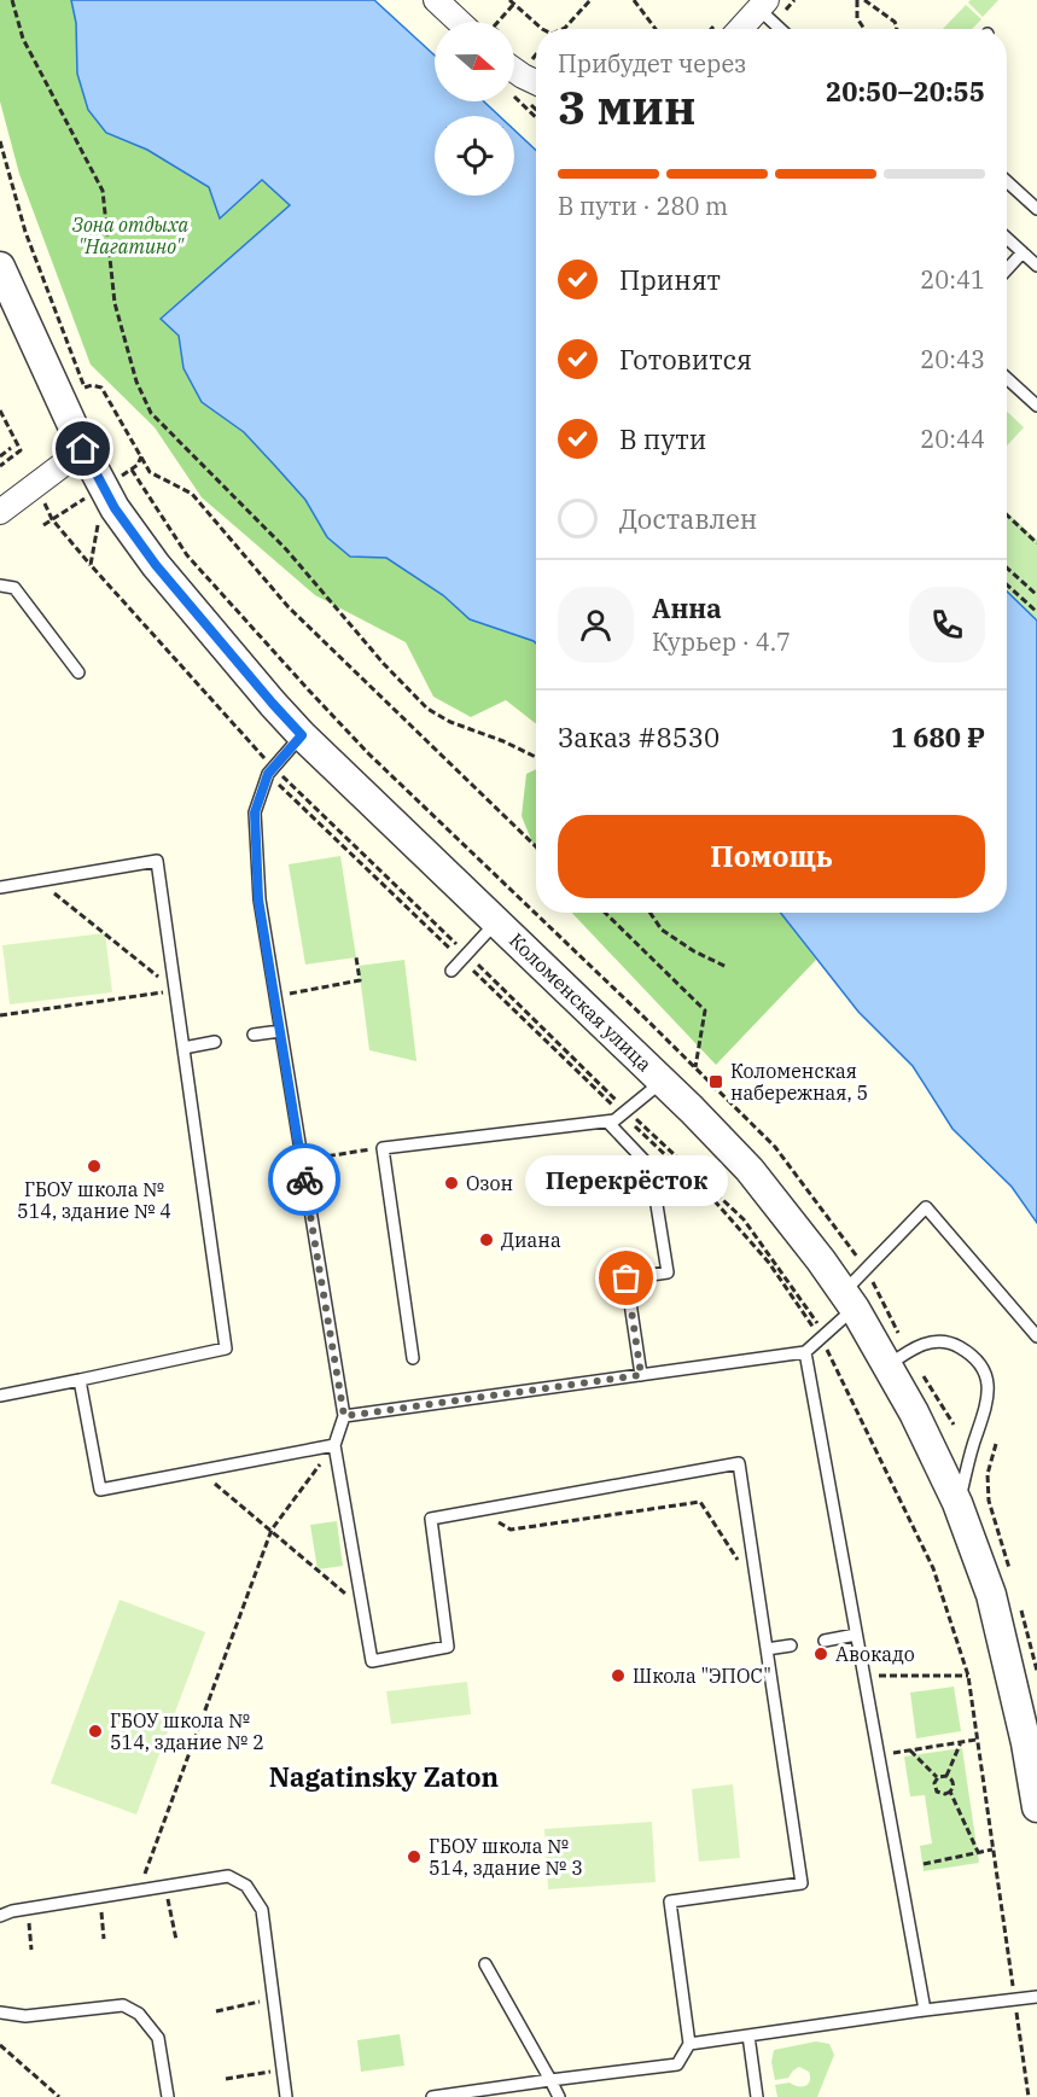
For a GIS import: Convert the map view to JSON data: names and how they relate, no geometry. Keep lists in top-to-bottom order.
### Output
{
  "streets": {
    "street": ["Коломенская улица"]
  },
  "districts": ["Nagatinsky Zaton"],
  "parks": ["Зона отдыха \"Нагатино\""],
  "places": {
    "transit": ["Коломенская набережная, 5"],
    "other": [
      "ГБОУ школа № 514, здание № 4",
      "Озон",
      "Диана",
      "Перекрёсток",
      "Авокадо",
      "Школа \"ЭПОС\"",
      "ГБОУ школа № 514, здание № 2",
      "ГБОУ школа № 514, здание № 3"
    ]
  },
  "north": "right",
  "page": {
    "heading": ["3 мин", "Прибудет через", "20:50–20:55"],
    "panel": [
      "Анна",
      "Курьер · 4.7",
      "Заказ #8530",
      "1 680 ₽"
    ],
    "bar": "В пути · 280 m",
    "list": [
      ["Принят", "20:41"],
      ["Готовится", "20:43"],
      ["В пути", "20:44"],
      "Доставлен"
    ],
    "buttons": "Помощь",
    "bubble": "Перекрёсток"
  }
}
